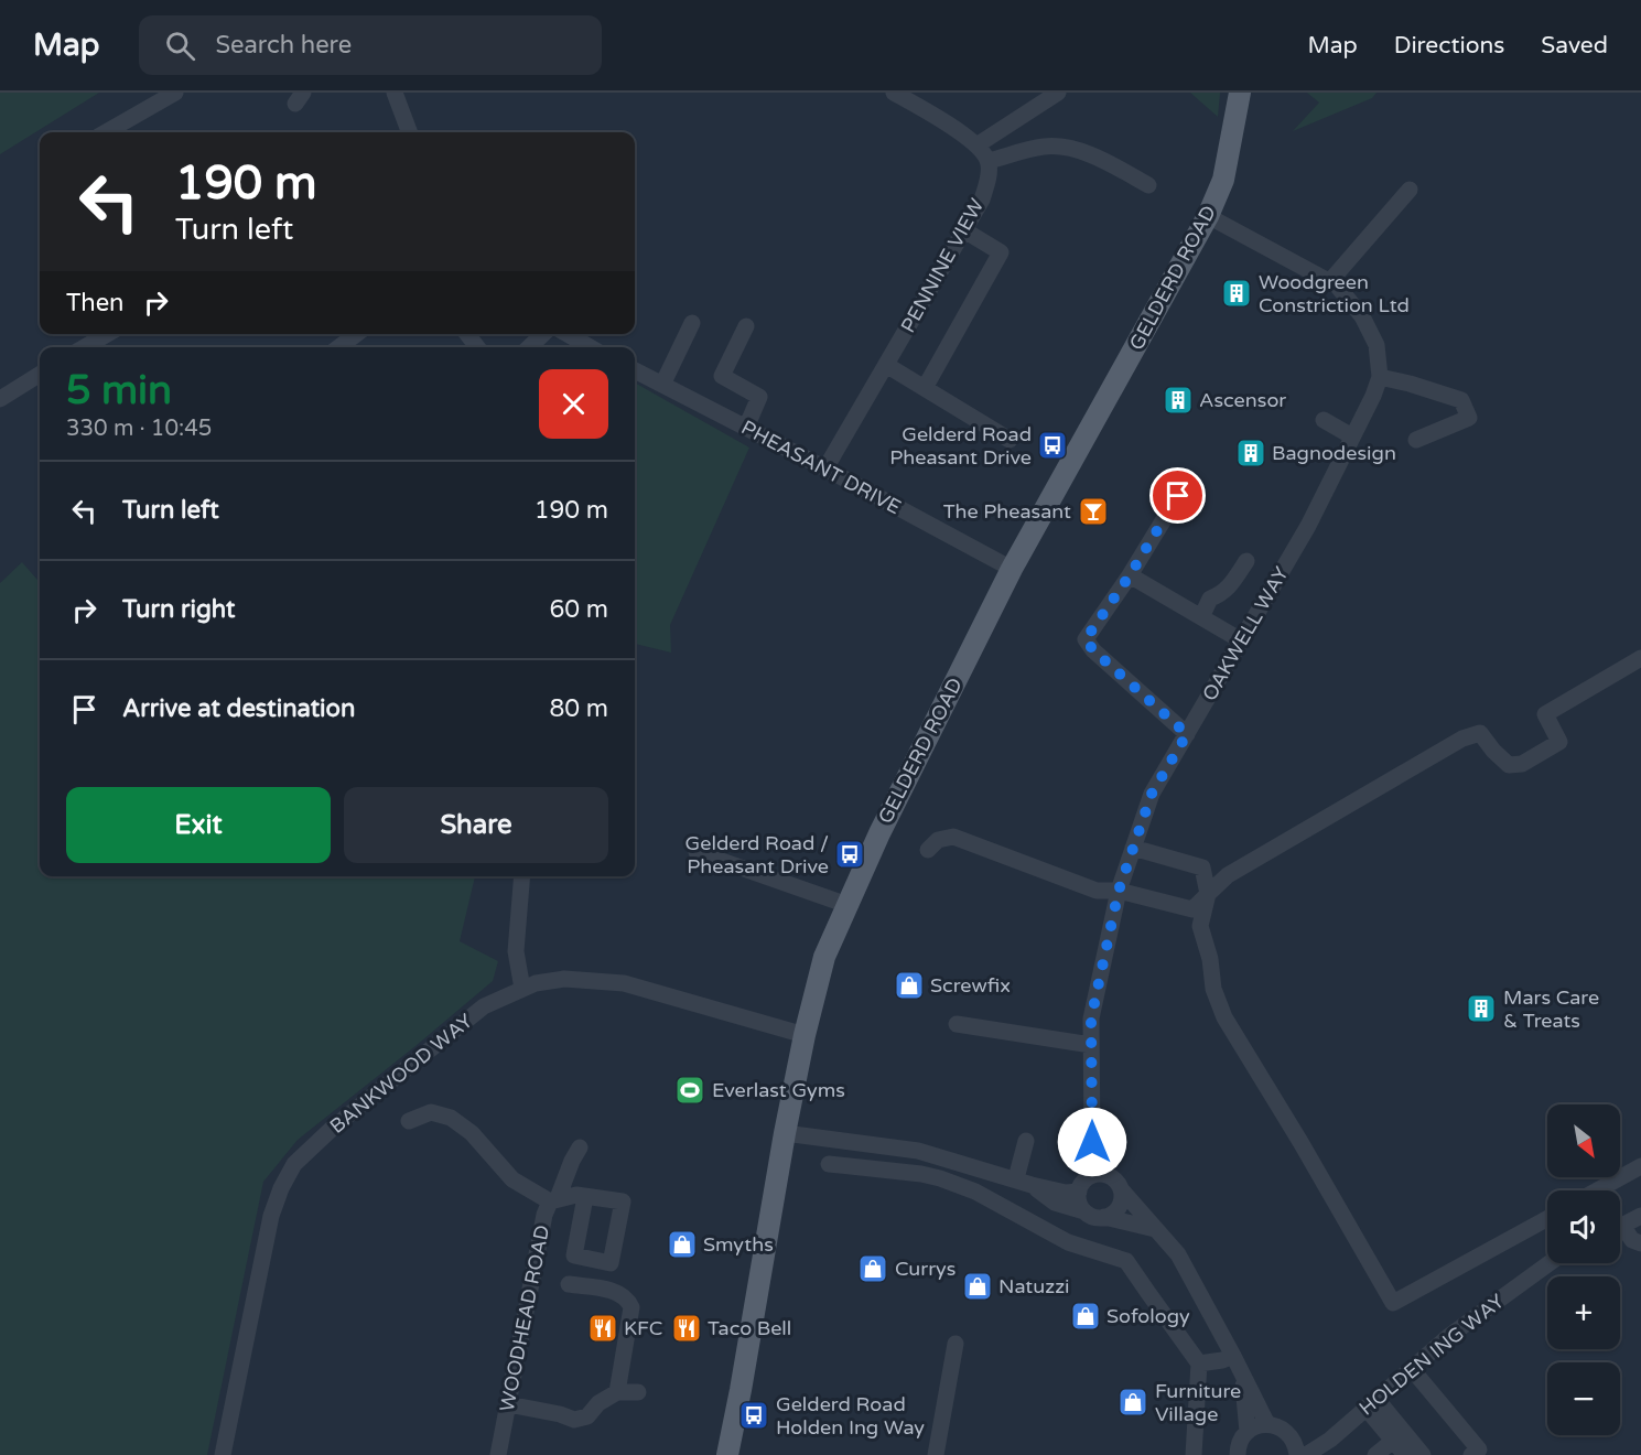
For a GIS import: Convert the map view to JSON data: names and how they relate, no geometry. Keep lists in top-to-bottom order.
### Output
{
  "streets": {
    "main road": ["GELDERD ROAD"],
    "street": [
      "PENNINE VIEW",
      "PHEASANT DRIVE",
      "OAKWELL WAY",
      "BANKWOOD WAY",
      "WOODHEAD ROAD",
      "HOLDEN ING WAY"
    ]
  },
  "crossings": [
    ["PENNINE VIEW", "PHEASANT DRIVE"],
    ["GELDERD ROAD", "PHEASANT DRIVE"],
    ["GELDERD ROAD", "BANKWOOD WAY"]
  ],
  "places": {
    "building": [
      "Woodgreen Constriction Ltd",
      "Ascensor",
      "Bagnodesign",
      "Mars Care & Treats"
    ],
    "bus stop": ["Gelderd Road Pheasant Drive", "Gelderd Road / Pheasant Drive", "Gelderd Road Holden Ing Way"],
    "bar": ["The Pheasant"],
    "shop": [
      "Screwfix",
      "Smyths",
      "Currys",
      "Natuzzi",
      "Sofology",
      "Furniture Village"
    ],
    "sports": ["Everlast Gyms"],
    "restaurant": ["KFC", "Taco Bell"]
  },
  "north": "bottom right",
  "page": {
    "header": "Map",
    "search": "Search here",
    "nav": ["Map", "Directions", "Saved"],
    "turn": ["190 m", "Turn left"],
    "then": "Then",
    "heading": ["5 min", "330 m · 10:45"],
    "list": [
      {
        "name": "Turn left",
        "value": "190 m"
      },
      {
        "name": "Turn right",
        "value": "60 m"
      },
      {
        "name": "Arrive at destination",
        "value": "80 m"
      }
    ],
    "buttons": ["Exit", "Share"],
    "map_buttons": ["+", "−"]
  }
}
